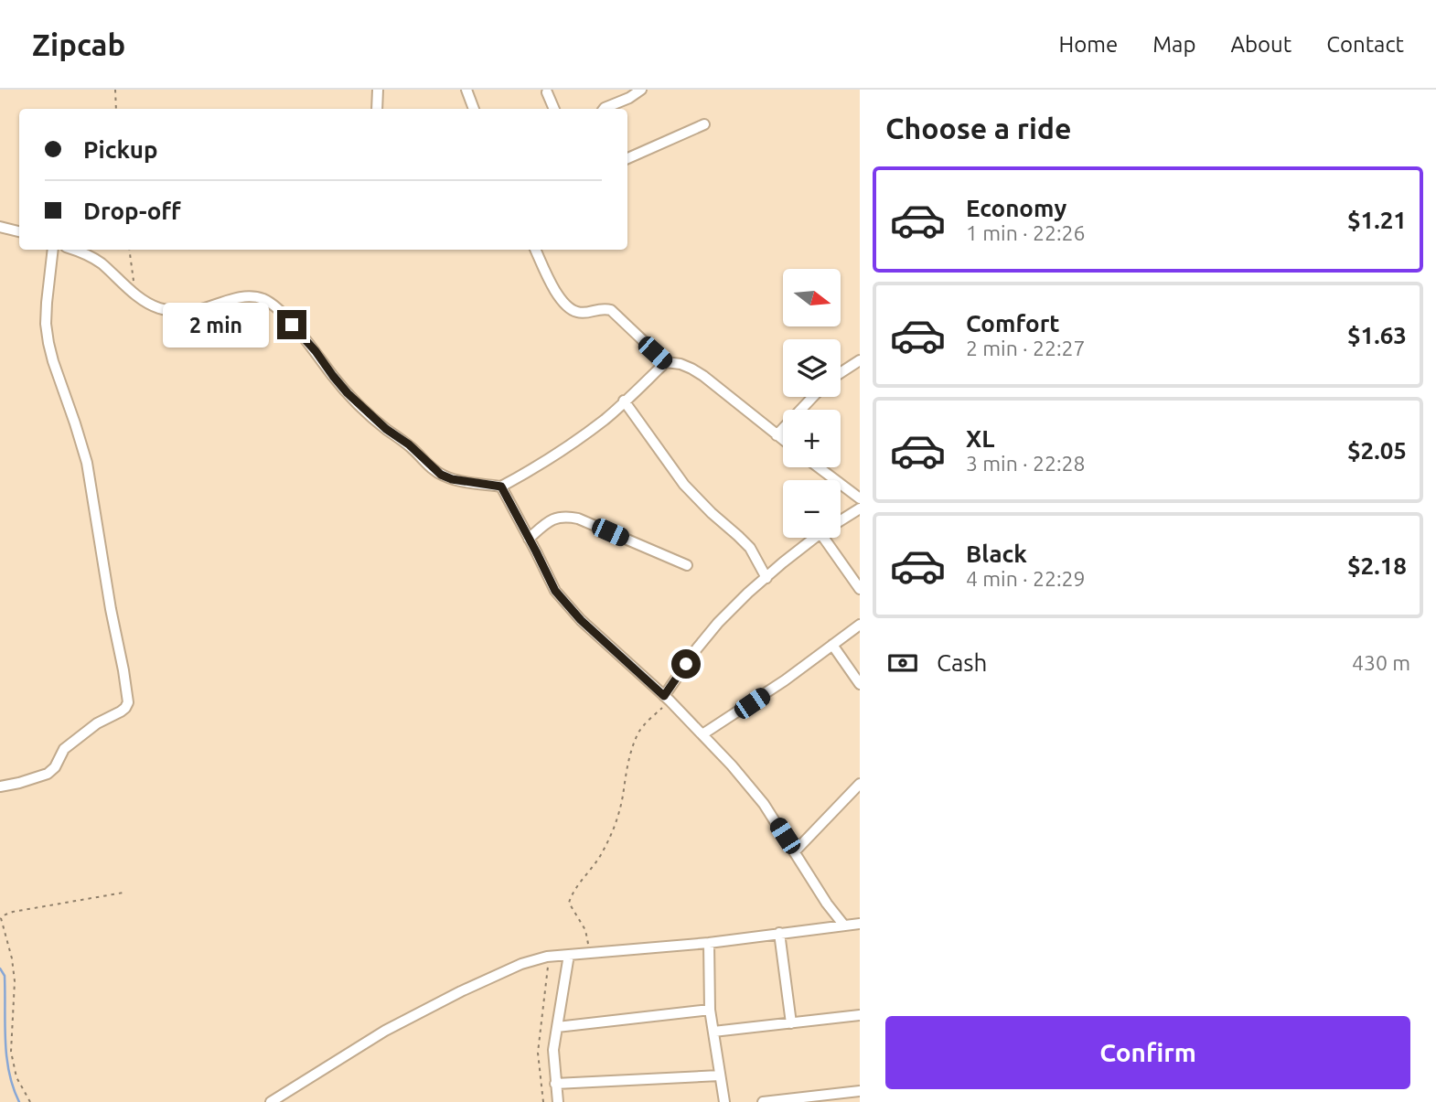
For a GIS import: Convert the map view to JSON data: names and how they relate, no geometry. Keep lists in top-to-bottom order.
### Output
{
  "north": "right",
  "page": {
    "header": "Zipcab",
    "nav": [
      "Home",
      "Map",
      "About",
      "Contact"
    ],
    "heading": "Choose a ride",
    "banner": ["Pickup", "Drop-off"],
    "list": [
      {
        "name": "Economy",
        "note": "1 min · 22:26",
        "value": "$1.21"
      },
      {
        "name": "Comfort",
        "note": "2 min · 22:27",
        "value": "$1.63"
      },
      {
        "name": "XL",
        "note": "3 min · 22:28",
        "value": "$2.05"
      },
      {
        "name": "Black",
        "note": "4 min · 22:29",
        "value": "$2.18"
      }
    ],
    "map_buttons": ["+", "−"],
    "bubble": "2 min",
    "pay": ["Cash", "430 m"],
    "buttons": "Confirm"
  }
}
